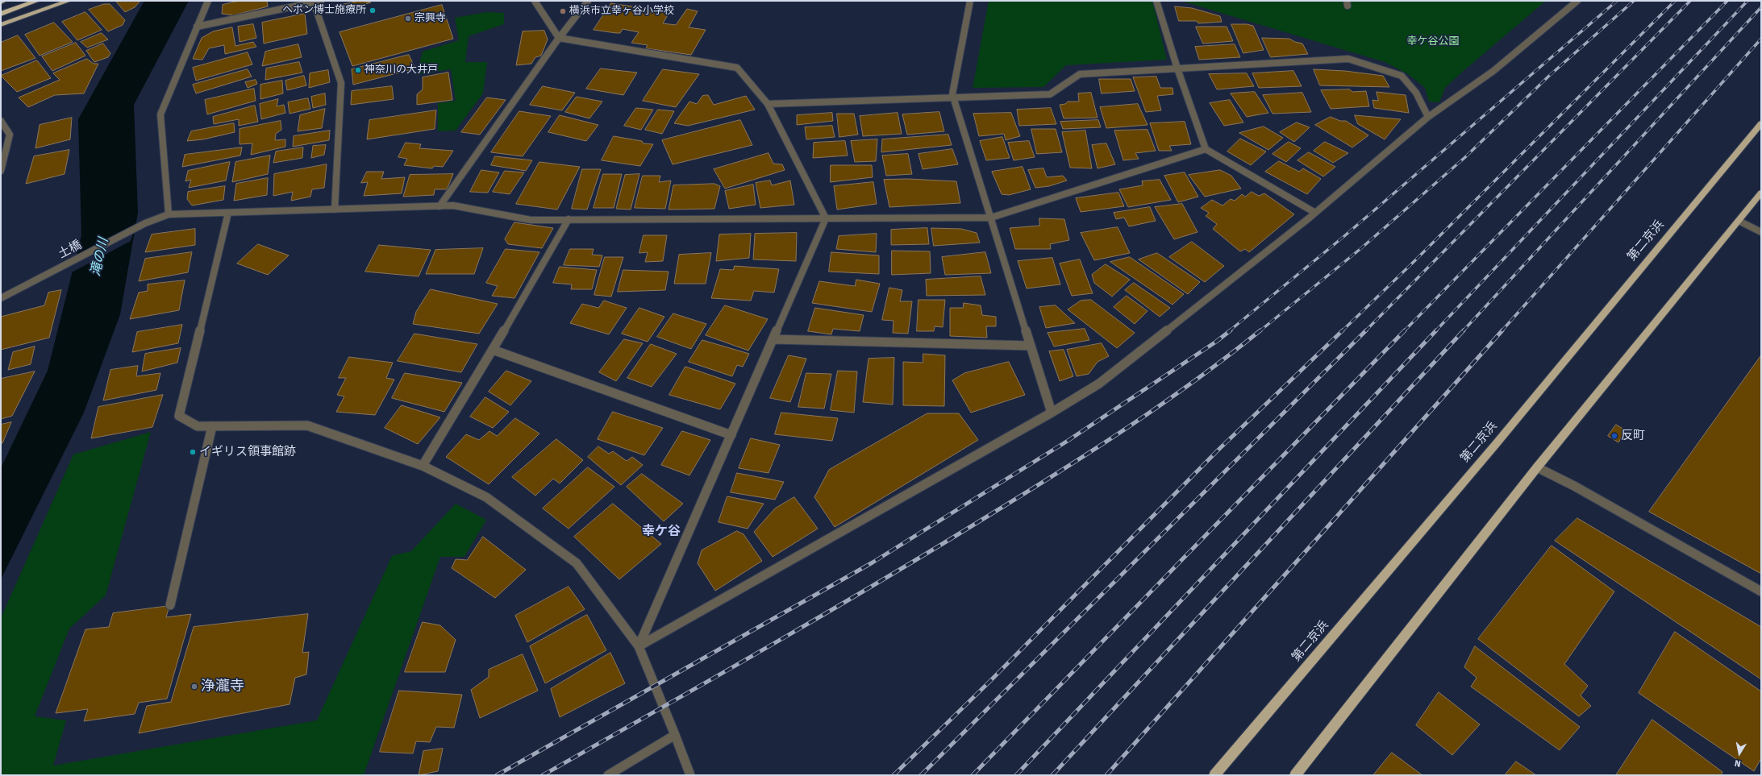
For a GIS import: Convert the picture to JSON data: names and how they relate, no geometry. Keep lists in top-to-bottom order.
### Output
{
  "streets": {
    "highway": ["第二京浜"],
    "street": ["土橋"]
  },
  "districts": ["幸ケ谷"],
  "water": ["滝の川"],
  "parks": ["幸ケ谷公園"],
  "places": [
    "ヘボン博士施療所",
    "横浜市立幸ヶ谷小学校",
    "宗興寺",
    "神奈川の大井戸",
    "反町",
    "イギリス領事館跡",
    "浄瀧寺"
  ],
  "north": "bottom"
}
